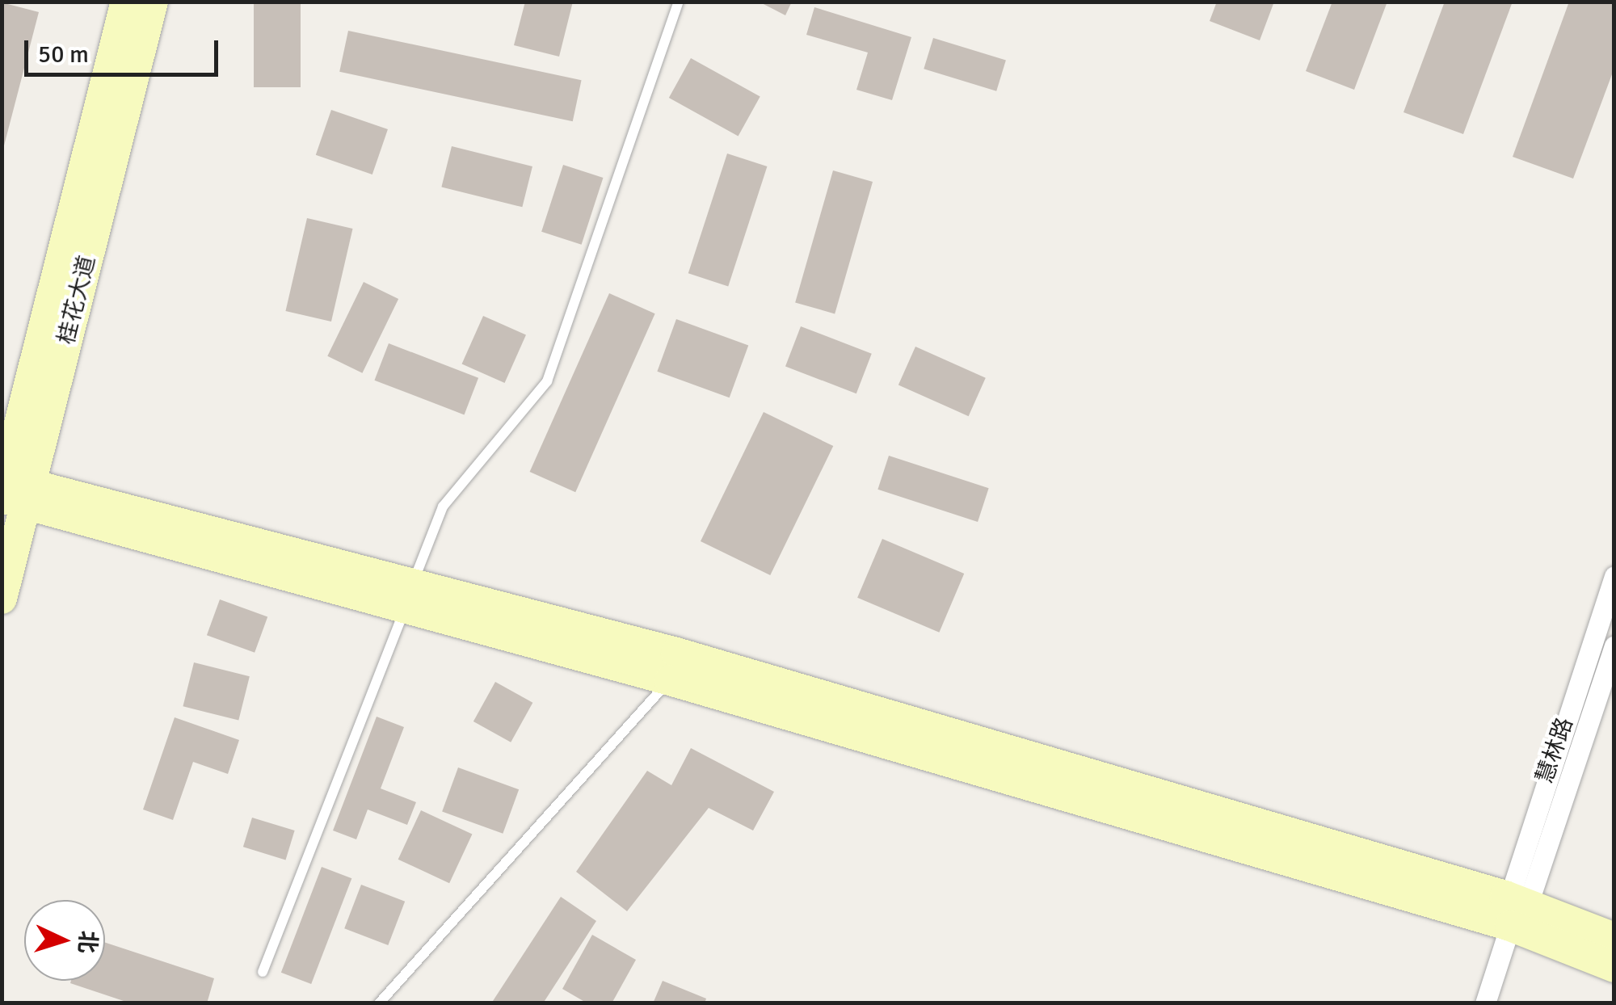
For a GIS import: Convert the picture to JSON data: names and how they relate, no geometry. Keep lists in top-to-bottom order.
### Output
{
  "streets": {
    "street": ["桂花大道", "慧林路"]
  },
  "scale_bar": "50 m",
  "north": "right"
}
